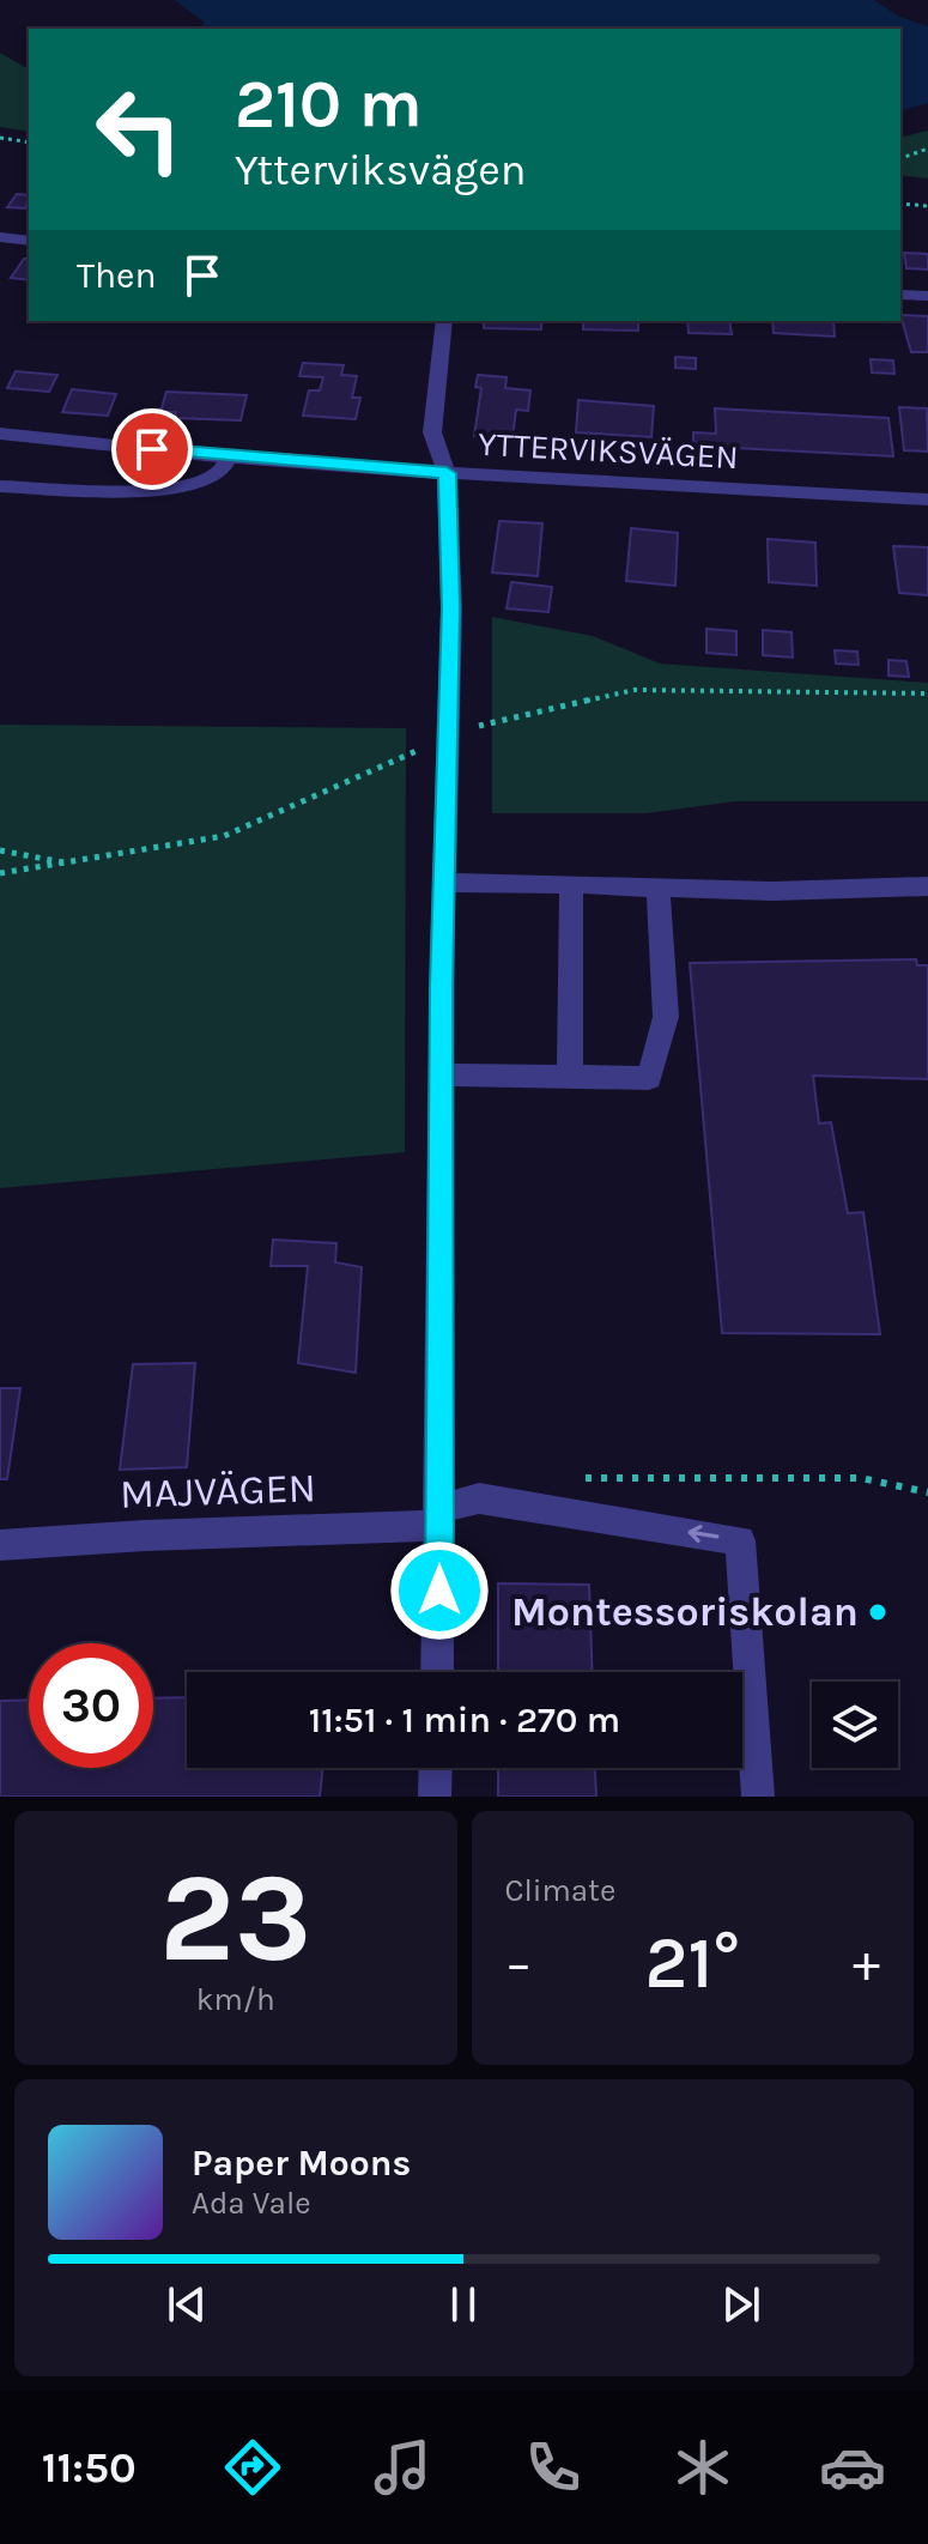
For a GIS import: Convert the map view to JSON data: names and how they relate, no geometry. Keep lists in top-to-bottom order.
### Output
{
  "streets": {
    "street": ["YTTERVIKSVÄGEN", "MAJVÄGEN"]
  },
  "places": ["Montessoriskolan"],
  "page": {
    "turn": ["210 m", "Ytterviksvägen"],
    "then": "Then",
    "limit": "30",
    "trip": "11:51 · 1 min · 270 m",
    "tile": [
      ["23", "km/h"],
      "Climate"
    ],
    "heat": ["−", "21°", "+"],
    "song": ["Paper Moons", "Ada Vale"],
    "tabs": "11:50"
  }
}
